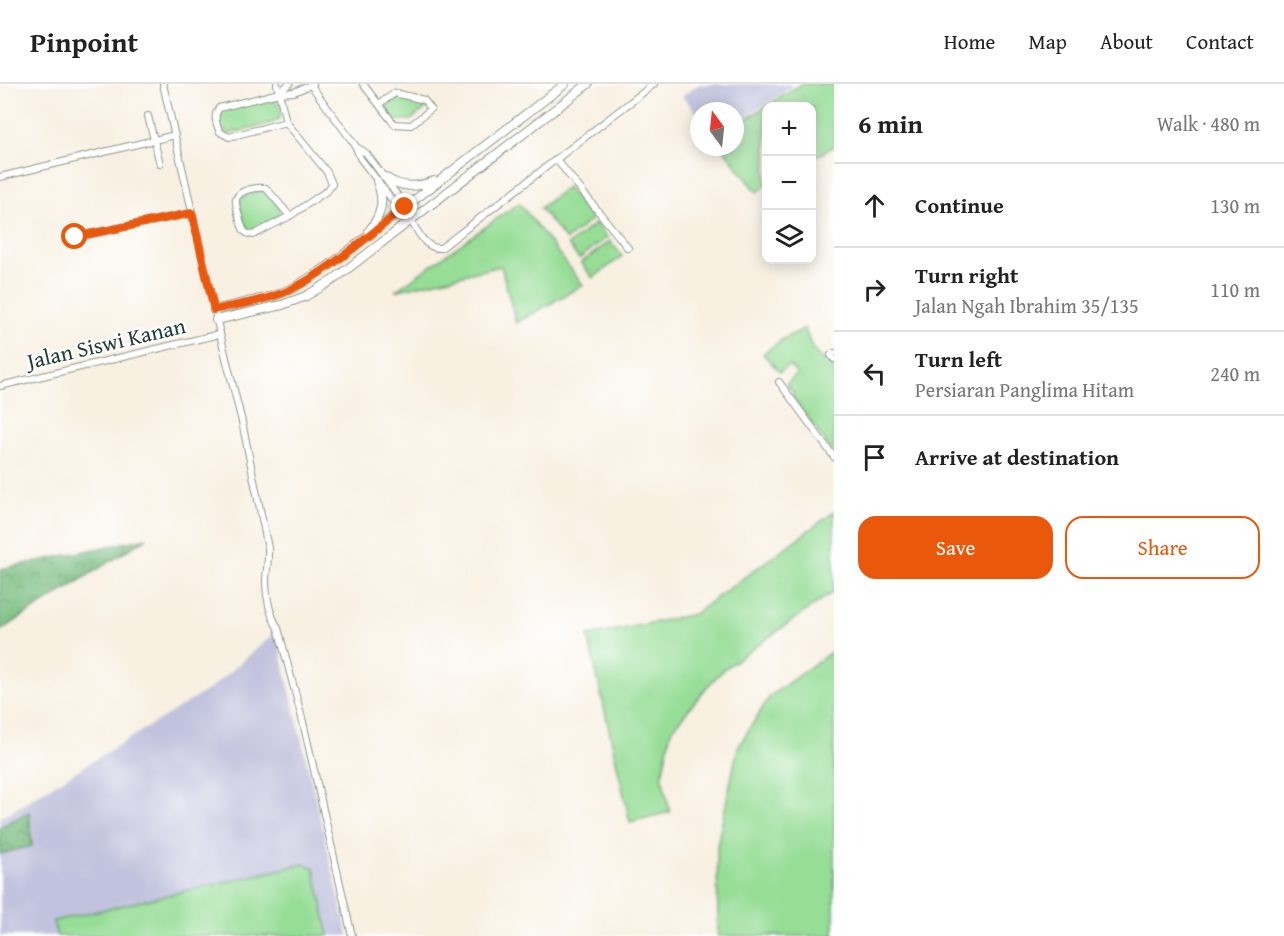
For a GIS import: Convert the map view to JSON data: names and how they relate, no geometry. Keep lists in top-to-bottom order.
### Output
{
  "streets": {
    "street": ["Jalan Siswi Kanan"]
  },
  "north": "top",
  "page": {
    "header": "Pinpoint",
    "nav": [
      "Home",
      "Map",
      "About",
      "Contact"
    ],
    "heading": ["6 min", "Walk · 480 m"],
    "map_buttons": ["+", "−"],
    "list": [
      ["Continue", "130 m"],
      ["Turn right", "Jalan Ngah Ibrahim 35/135", "110 m"],
      ["Turn left", "Persiaran Panglima Hitam", "240 m"],
      "Arrive at destination"
    ],
    "buttons": ["Save", "Share"]
  }
}
